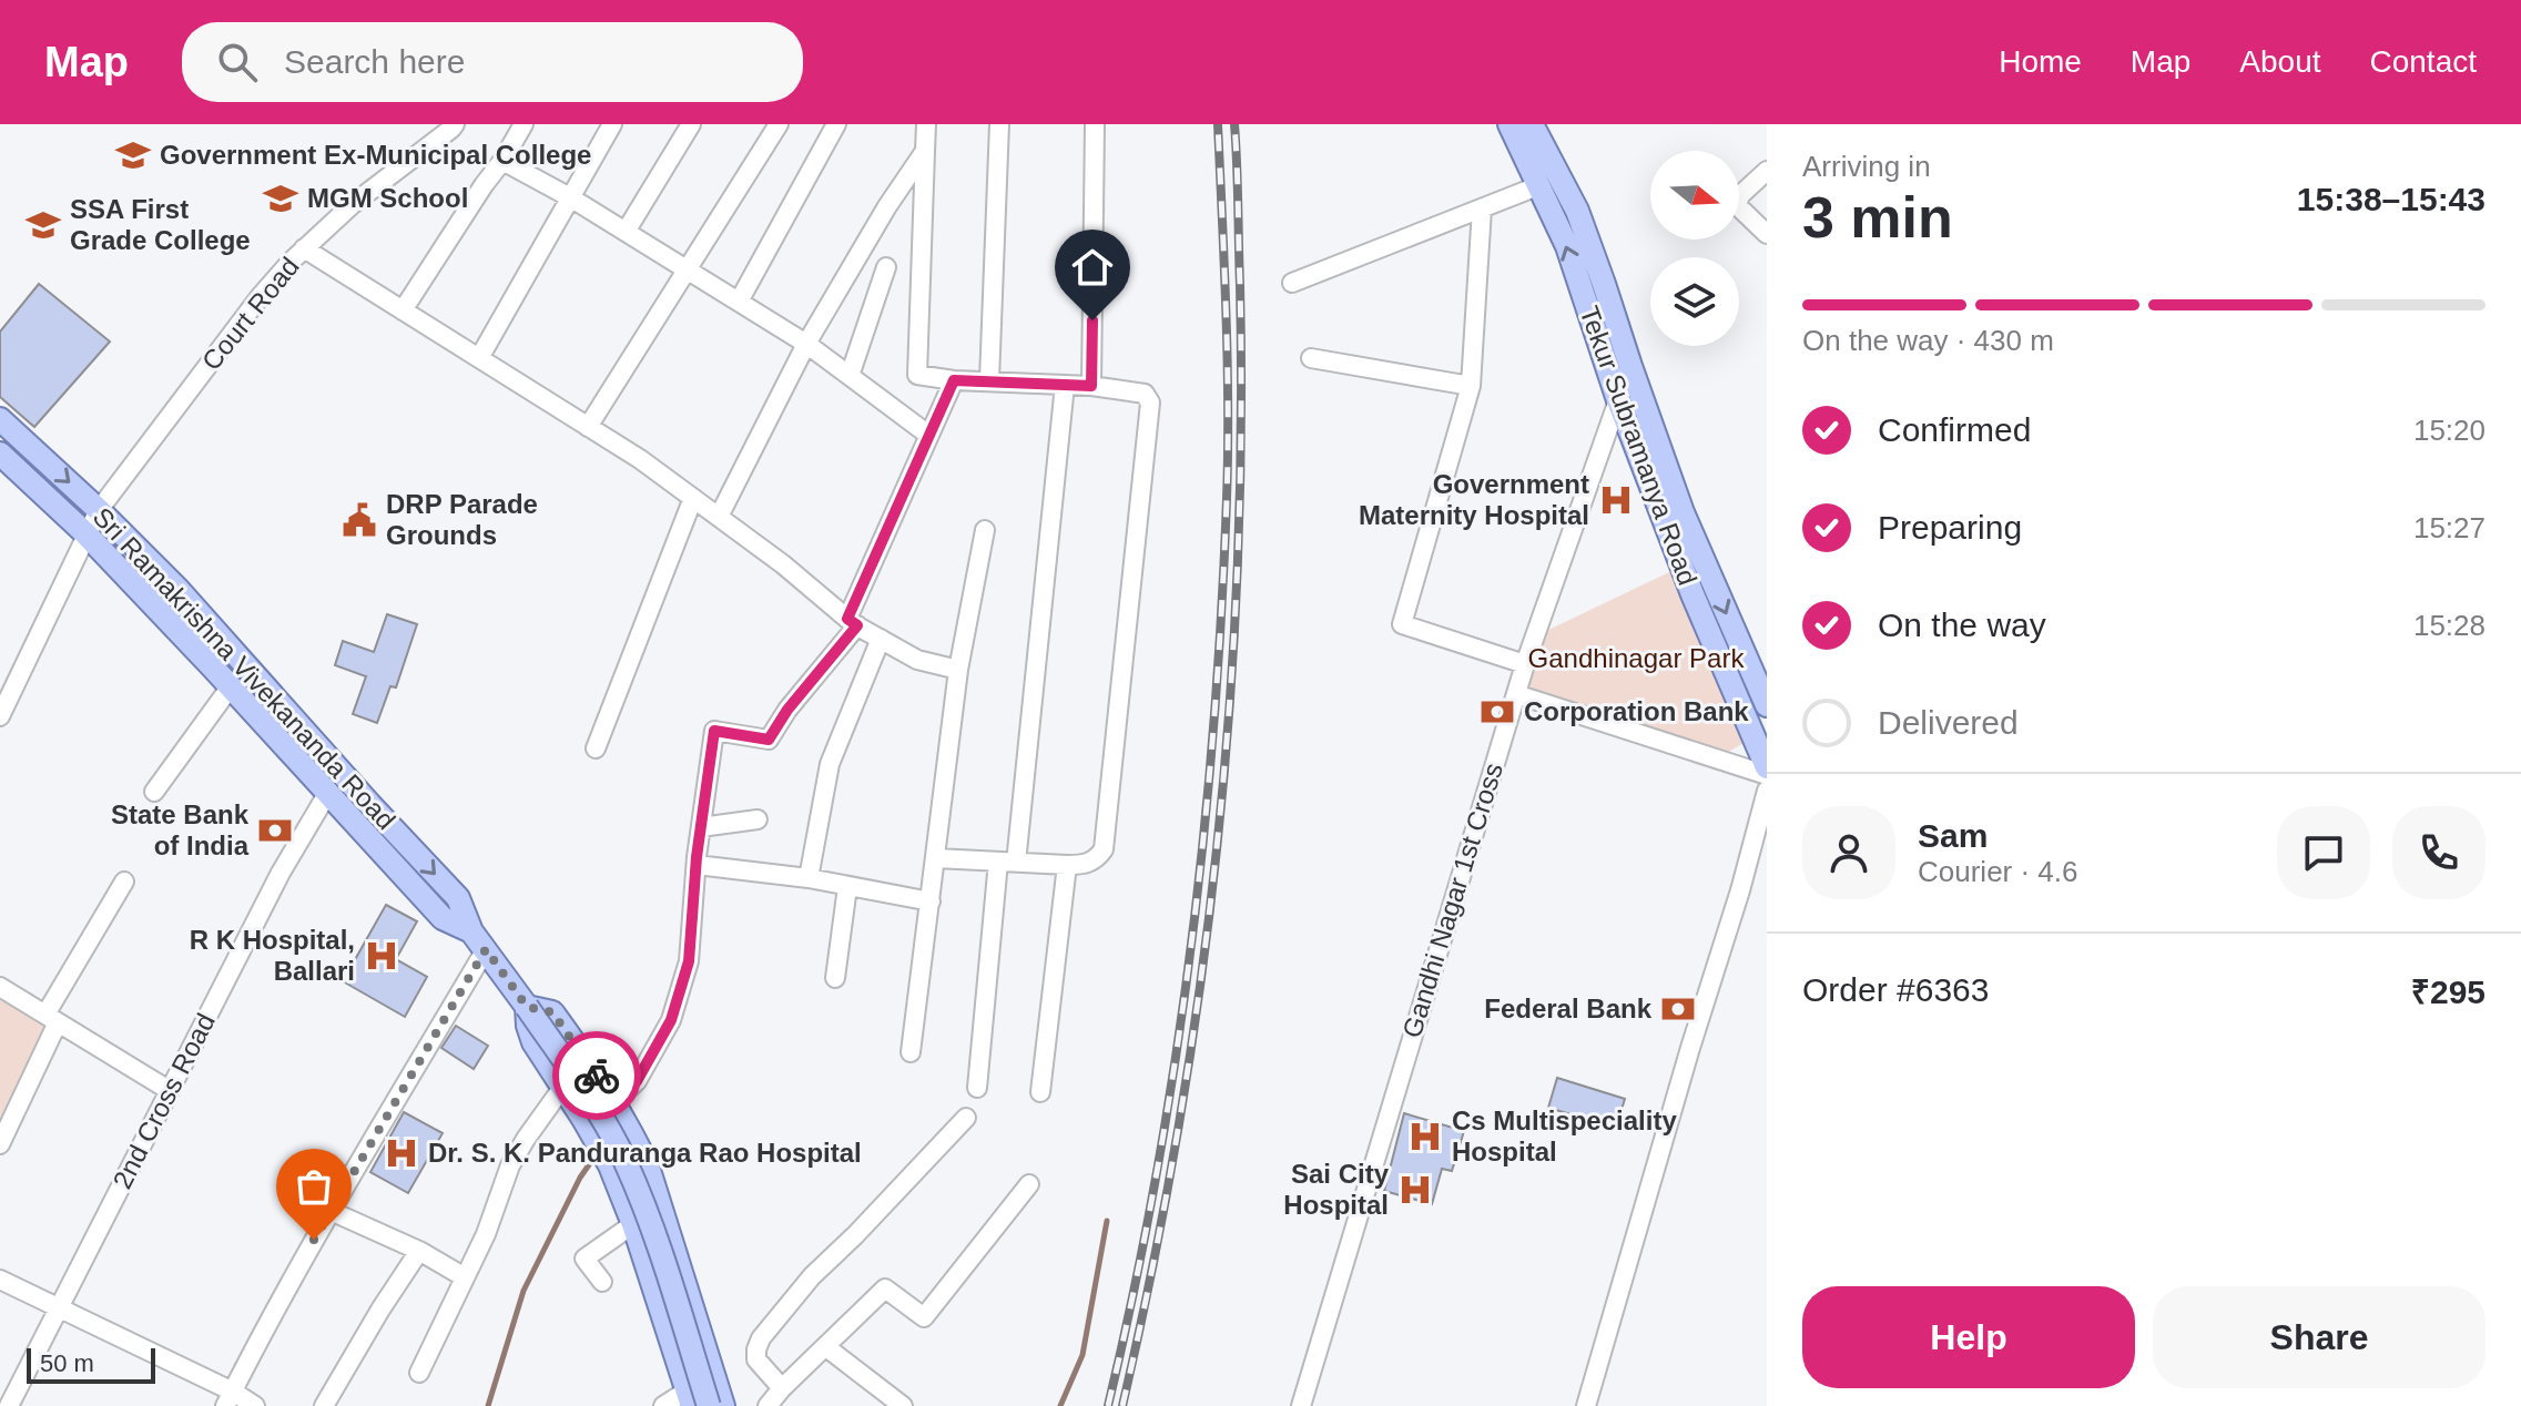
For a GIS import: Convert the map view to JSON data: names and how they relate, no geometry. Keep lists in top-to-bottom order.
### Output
{
  "streets": {
    "main road": ["Tekur Subramanya Road", "Sri Ramakrishna Vivekananda Road"],
    "street": ["Court Road", "Gandhi Nagar 1st Cross", "2nd Cross Road"]
  },
  "crossings": [
    ["Court Road", "Sri Ramakrishna Vivekananda Road"],
    ["Tekur Subramanya Road", "Gandhi Nagar 1st Cross"],
    ["Sri Ramakrishna Vivekananda Road", "2nd Cross Road"]
  ],
  "parks": ["Gandhinagar Park"],
  "places": {
    "school or university": ["Government Ex-Municipal College", "MGM School", "SSA First Grade College"],
    "hospital": [
      "Government Maternity Hospital",
      "R K Hospital, Ballari",
      "Cs Multispeciality Hospital",
      "Dr. S. K. Panduranga Rao Hospital",
      "Sai City Hospital"
    ],
    "public building": ["DRP Parade Grounds"],
    "bank": ["Corporation Bank", "State Bank of India", "Federal Bank"]
  },
  "scale_bar": "50 m",
  "north": "right",
  "page": {
    "header": "Map",
    "search": "Search here",
    "nav": [
      "Home",
      "Map",
      "About",
      "Contact"
    ],
    "heading": ["3 min", "Arriving in", "15:38–15:43"],
    "panel": [
      "Sam",
      "Courier · 4.6",
      "Order #6363",
      "₹295"
    ],
    "bar": "On the way · 430 m",
    "list": [
      ["Confirmed", "15:20"],
      ["Preparing", "15:27"],
      ["On the way", "15:28"],
      "Delivered"
    ],
    "buttons": ["Help", "Share"],
    "scale": "50 m"
  }
}
